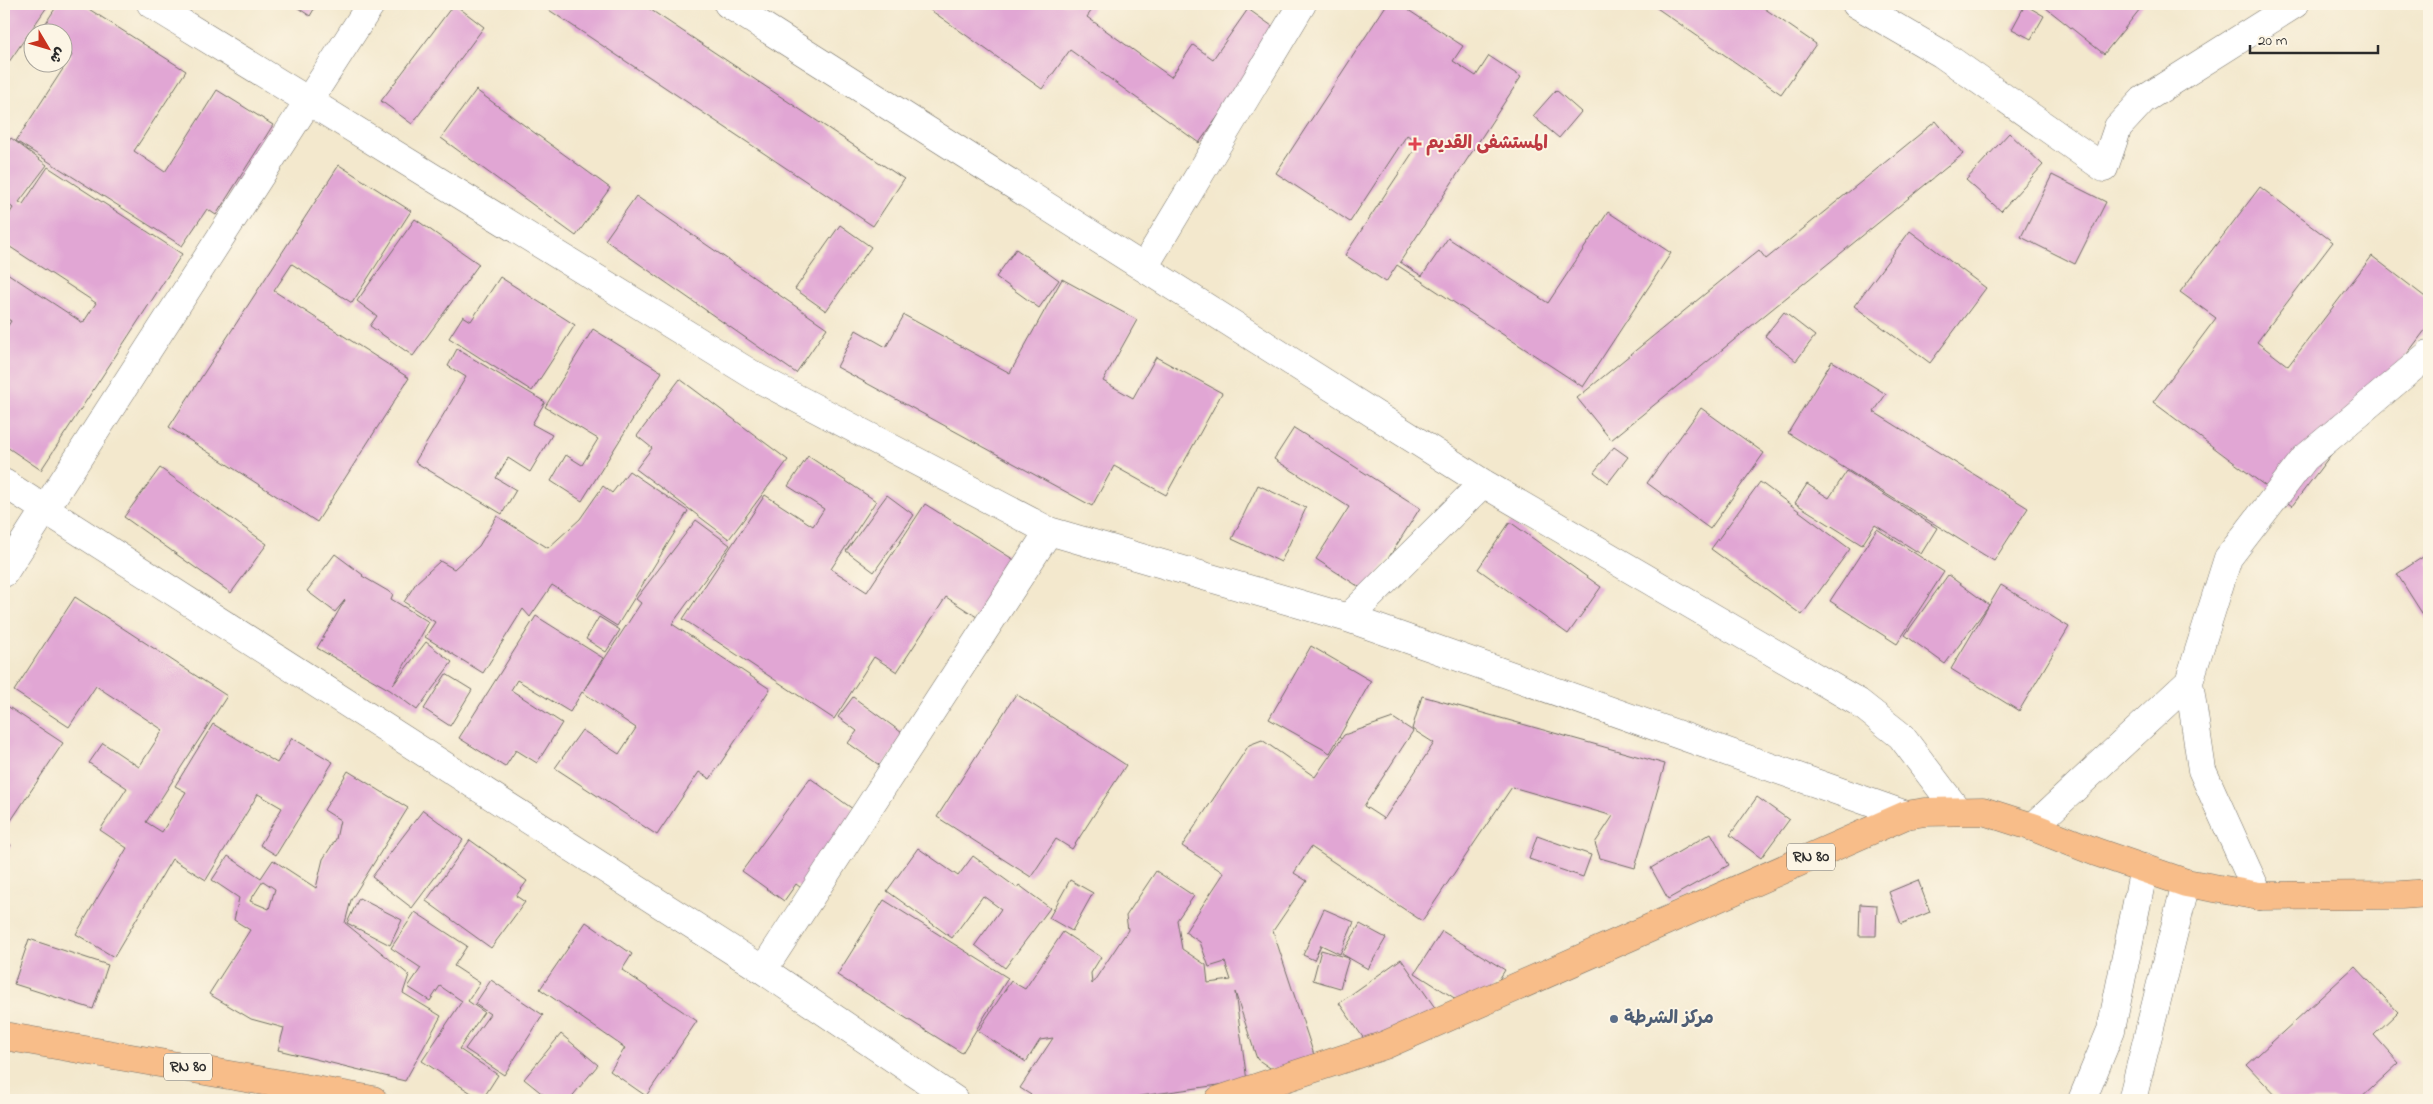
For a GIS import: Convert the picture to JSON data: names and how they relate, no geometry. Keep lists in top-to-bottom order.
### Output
{
  "streets": {
    "main road": ["RN 80"]
  },
  "places": {
    "health": ["المستشفى القديم"],
    "other": ["مركز الشرطة"]
  },
  "scale_bar": "20 m",
  "north": "bottom right"
}
